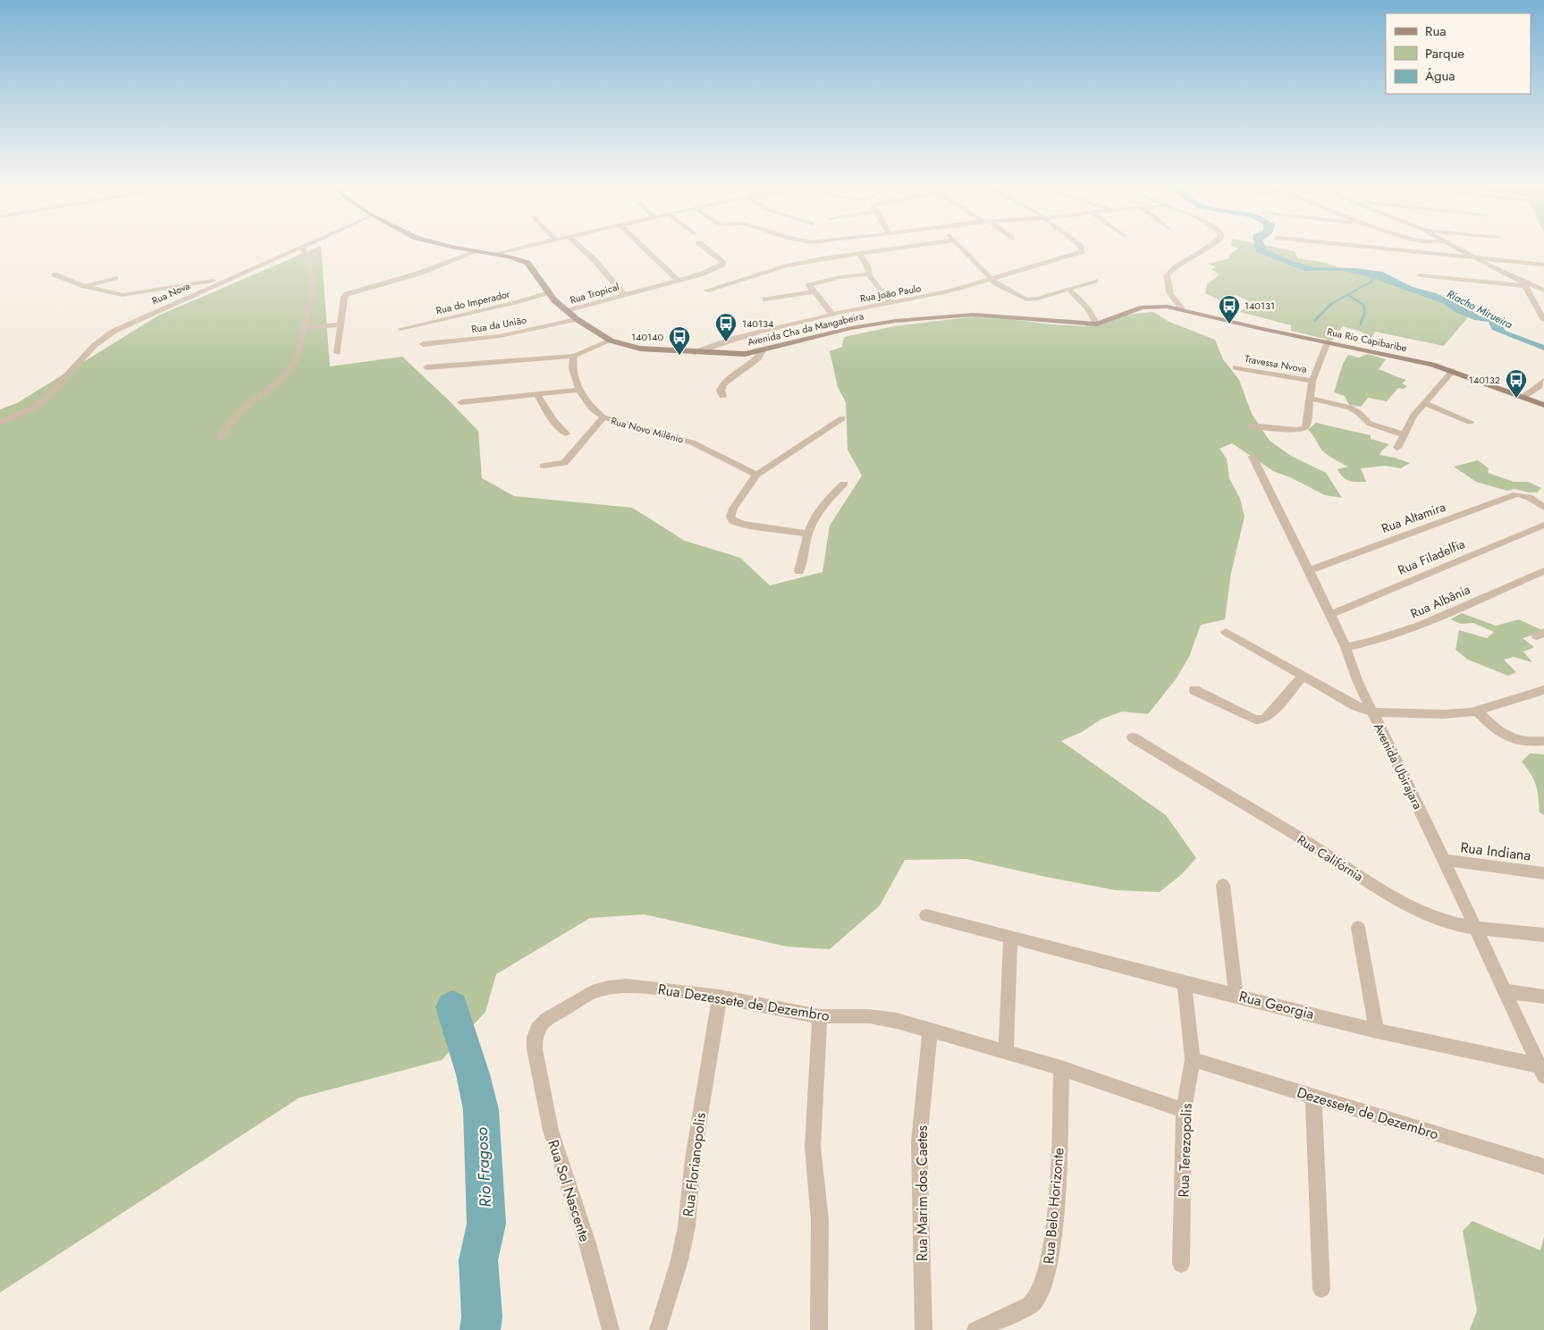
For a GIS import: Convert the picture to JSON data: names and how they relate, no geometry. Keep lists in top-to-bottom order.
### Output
{
  "streets": {
    "street": [
      "Rua Nova",
      "Rua Tropical",
      "Rua João Paulo",
      "Rua do Imperador",
      "Rua da União",
      "Avenida Cha da Mangabeira",
      "Rua Rio Capibaribe",
      "Travessa Nvova",
      "Rua Novo Milênio",
      "Rua Altamira",
      "Rua Filadelfia",
      "Rua Albânia",
      "Avenida Ubirajara",
      "Rua Indiana",
      "Rua Califórnia",
      "Rua Dezessete de Dezembro",
      "Rua Georgia",
      "Dezessete de Dezembro",
      "Rua Terezopolis",
      "Rua Florianopolis",
      "Rua Sol Nascente",
      "Rua Marim dos Caetes",
      "Rua Belo Horizonte"
    ]
  },
  "crossings": [
    ["Rua Tropical", "Avenida Cha da Mangabeira"],
    ["Rua João Paulo", "Avenida Cha da Mangabeira"],
    ["Rua do Imperador", "Avenida Cha da Mangabeira"],
    ["Rua da União", "Avenida Cha da Mangabeira"],
    ["Avenida Cha da Mangabeira", "Rua Rio Capibaribe"],
    ["Rua Altamira", "Avenida Ubirajara"],
    ["Rua Filadelfia", "Avenida Ubirajara"],
    ["Rua Albânia", "Avenida Ubirajara"],
    ["Avenida Ubirajara", "Rua Indiana"],
    ["Avenida Ubirajara", "Rua Califórnia"],
    ["Avenida Ubirajara", "Rua Georgia"],
    ["Rua Dezessete de Dezembro", "Rua Terezopolis"],
    ["Rua Dezessete de Dezembro", "Rua Florianopolis"],
    ["Rua Dezessete de Dezembro", "Rua Sol Nascente"],
    ["Rua Dezessete de Dezembro", "Rua Marim dos Caetes"],
    ["Rua Dezessete de Dezembro", "Rua Belo Horizonte"],
    ["Rua Georgia", "Rua Terezopolis"],
    ["Dezessete de Dezembro", "Rua Terezopolis"]
  ],
  "water": ["Riacho Mirueira", "Rio Fragoso"],
  "places": {
    "bus stop": [
      "140131",
      "140134",
      "140140",
      "140132"
    ]
  },
  "legend": ["Rua", "Parque", "Água"]
}
